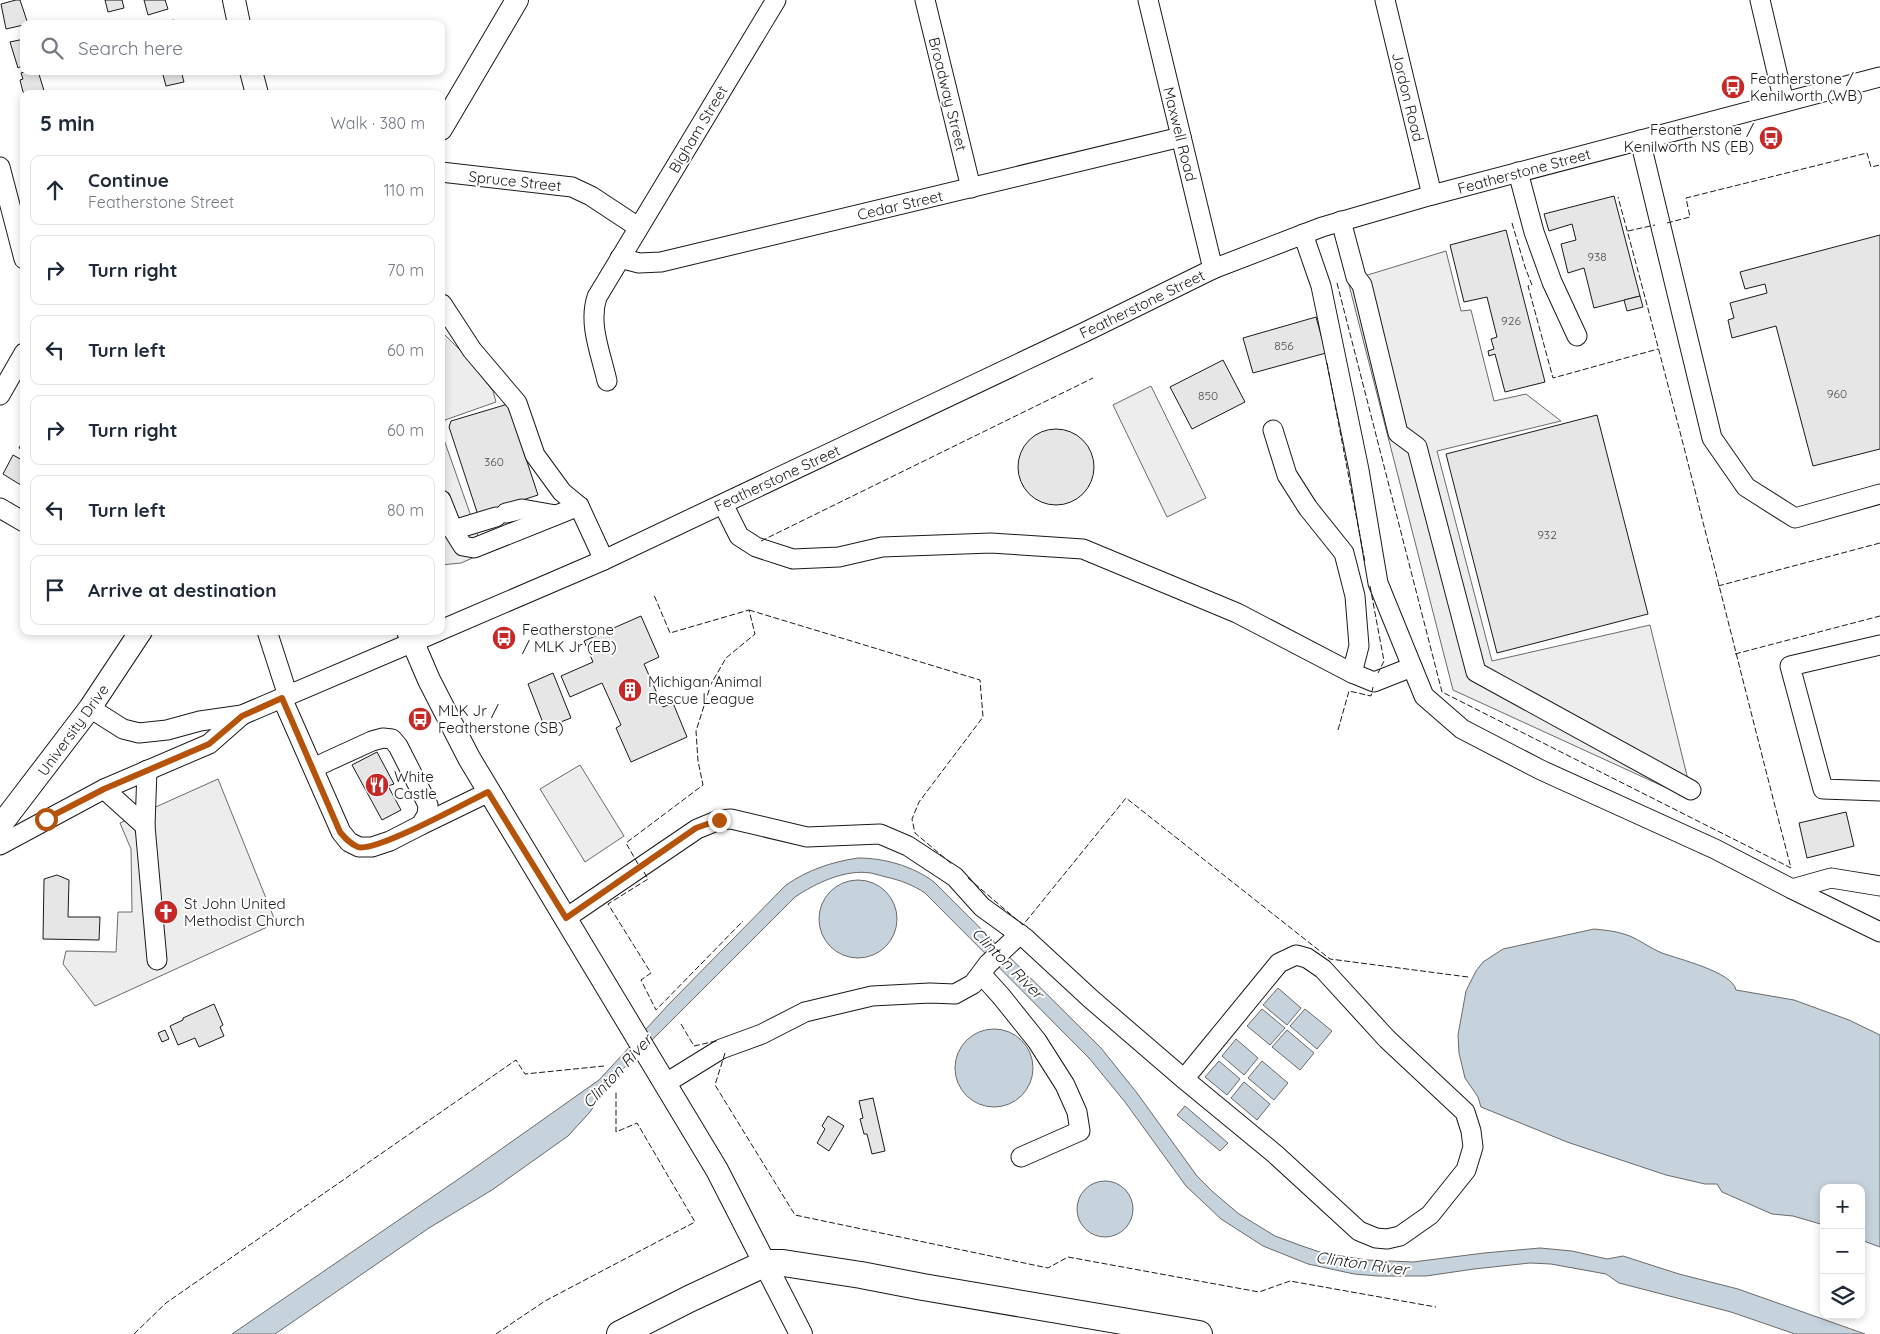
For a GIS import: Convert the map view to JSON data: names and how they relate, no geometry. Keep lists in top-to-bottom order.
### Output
{
  "streets": {
    "main road": ["University Drive"],
    "street": [
      "Broadway Street",
      "Jordon Road",
      "Bigham Street",
      "Maxwell Road",
      "Featherstone Street",
      "Spruce Street",
      "Cedar Street"
    ]
  },
  "crossings": [
    ["Broadway Street", "Cedar Street"],
    ["Jordon Road", "Featherstone Street"],
    ["Bigham Street", "Spruce Street"],
    ["Bigham Street", "Cedar Street"],
    ["Maxwell Road", "Featherstone Street"],
    ["Maxwell Road", "Cedar Street"],
    ["Featherstone Street", "University Drive"]
  ],
  "water": ["Clinton River"],
  "places": {
    "bus stop": [
      "Featherstone / Kenilworth (WB)",
      "Featherstone / Kenilworth NS (EB)",
      "Featherstone / MLK Jr (EB)",
      "MLK Jr / Featherstone (SB)"
    ],
    "building": ["Michigan Animal Rescue League"],
    "restaurant": ["White Castle"],
    "church": ["St John United Methodist Church"]
  },
  "house_numbers": [
    "938",
    "926",
    "856",
    "960",
    "850",
    "360",
    "932"
  ],
  "page": {
    "search": "Search here",
    "heading": ["5 min", "Walk · 380 m"],
    "list": [
      ["Continue", "Featherstone Street", "110 m"],
      ["Turn right", "70 m"],
      ["Turn left", "60 m"],
      ["Turn right", "60 m"],
      ["Turn left", "80 m"],
      "Arrive at destination"
    ],
    "map_buttons": ["+", "−"]
  }
}
